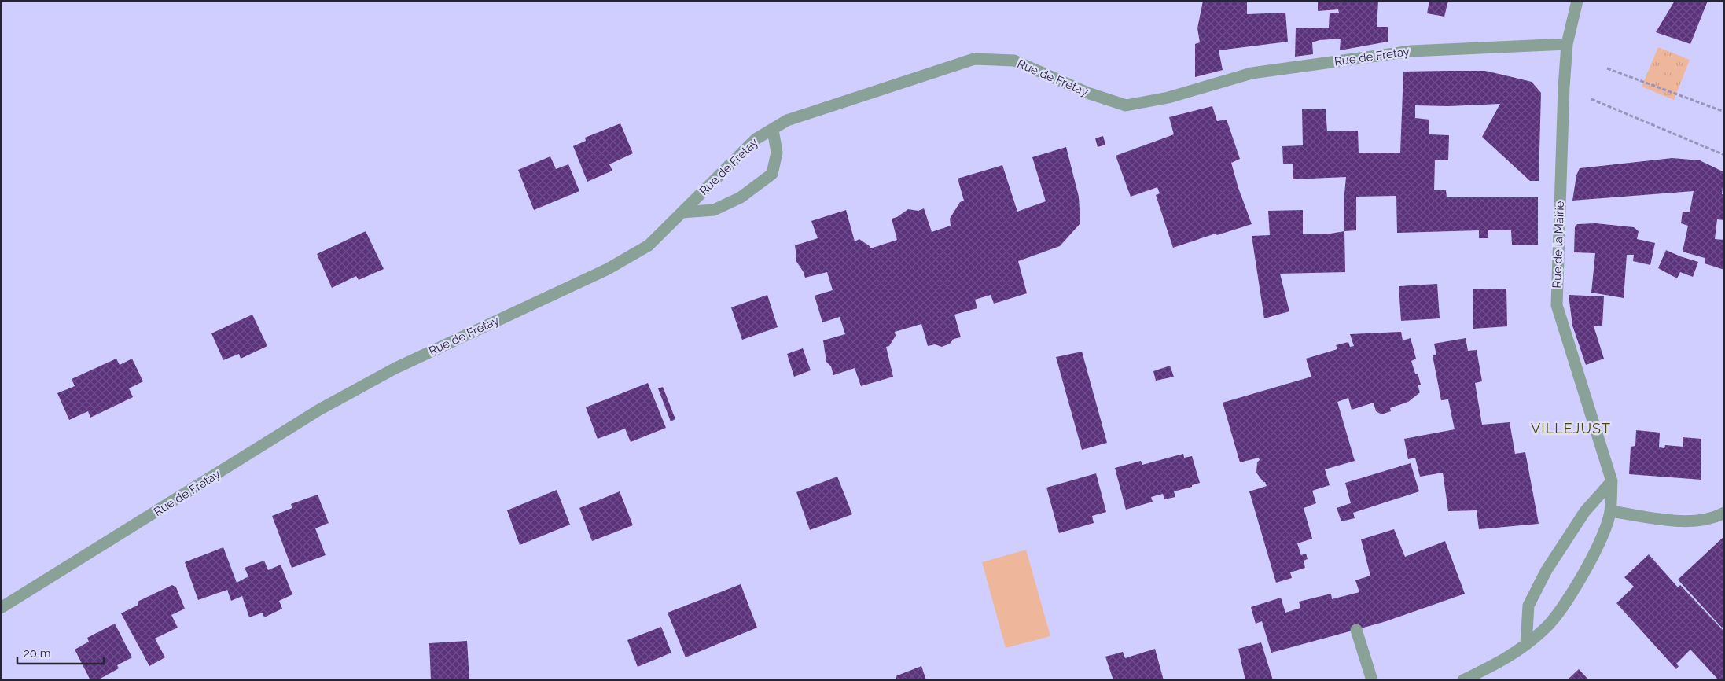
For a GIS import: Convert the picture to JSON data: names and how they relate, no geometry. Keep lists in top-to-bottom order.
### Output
{
  "streets": {
    "street": ["Rue de Fretay", "Rue de la Mairie"]
  },
  "crossings": [
    ["Rue de Fretay", "Rue de la Mairie"]
  ],
  "districts": ["VILLEJUST"],
  "scale_bar": "20 m"
}
